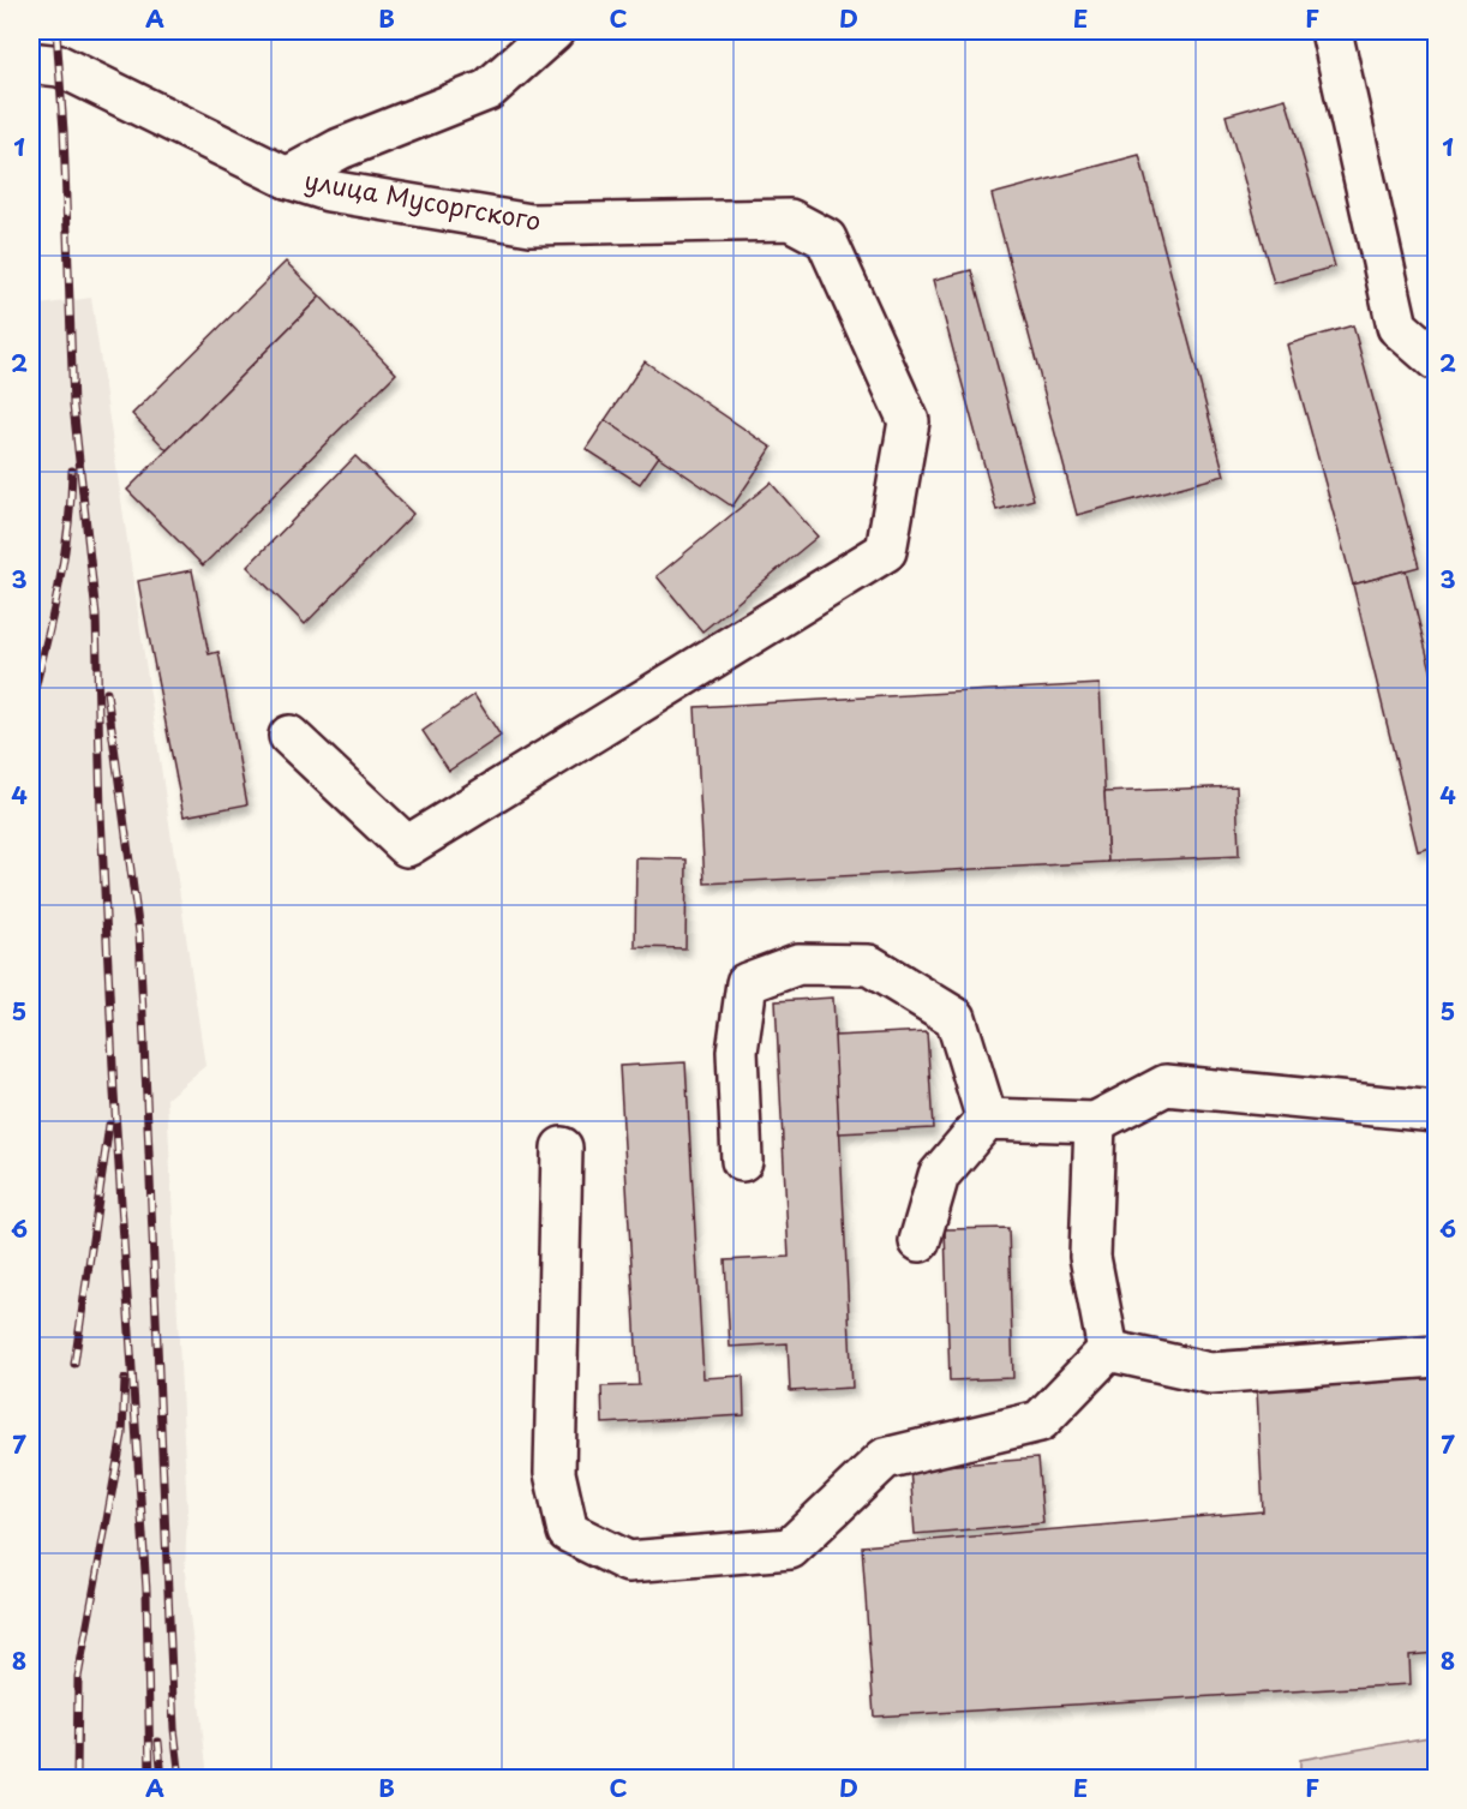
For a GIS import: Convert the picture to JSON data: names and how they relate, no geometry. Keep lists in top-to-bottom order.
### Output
{
  "streets": {
    "lane": ["улица Мусоргского"]
  },
  "grid": {
    "columns": [
      "A",
      "B",
      "C",
      "D",
      "E",
      "F"
    ],
    "rows": [
      "1",
      "2",
      "3",
      "4",
      "5",
      "6",
      "7",
      "8"
    ]
  }
}
